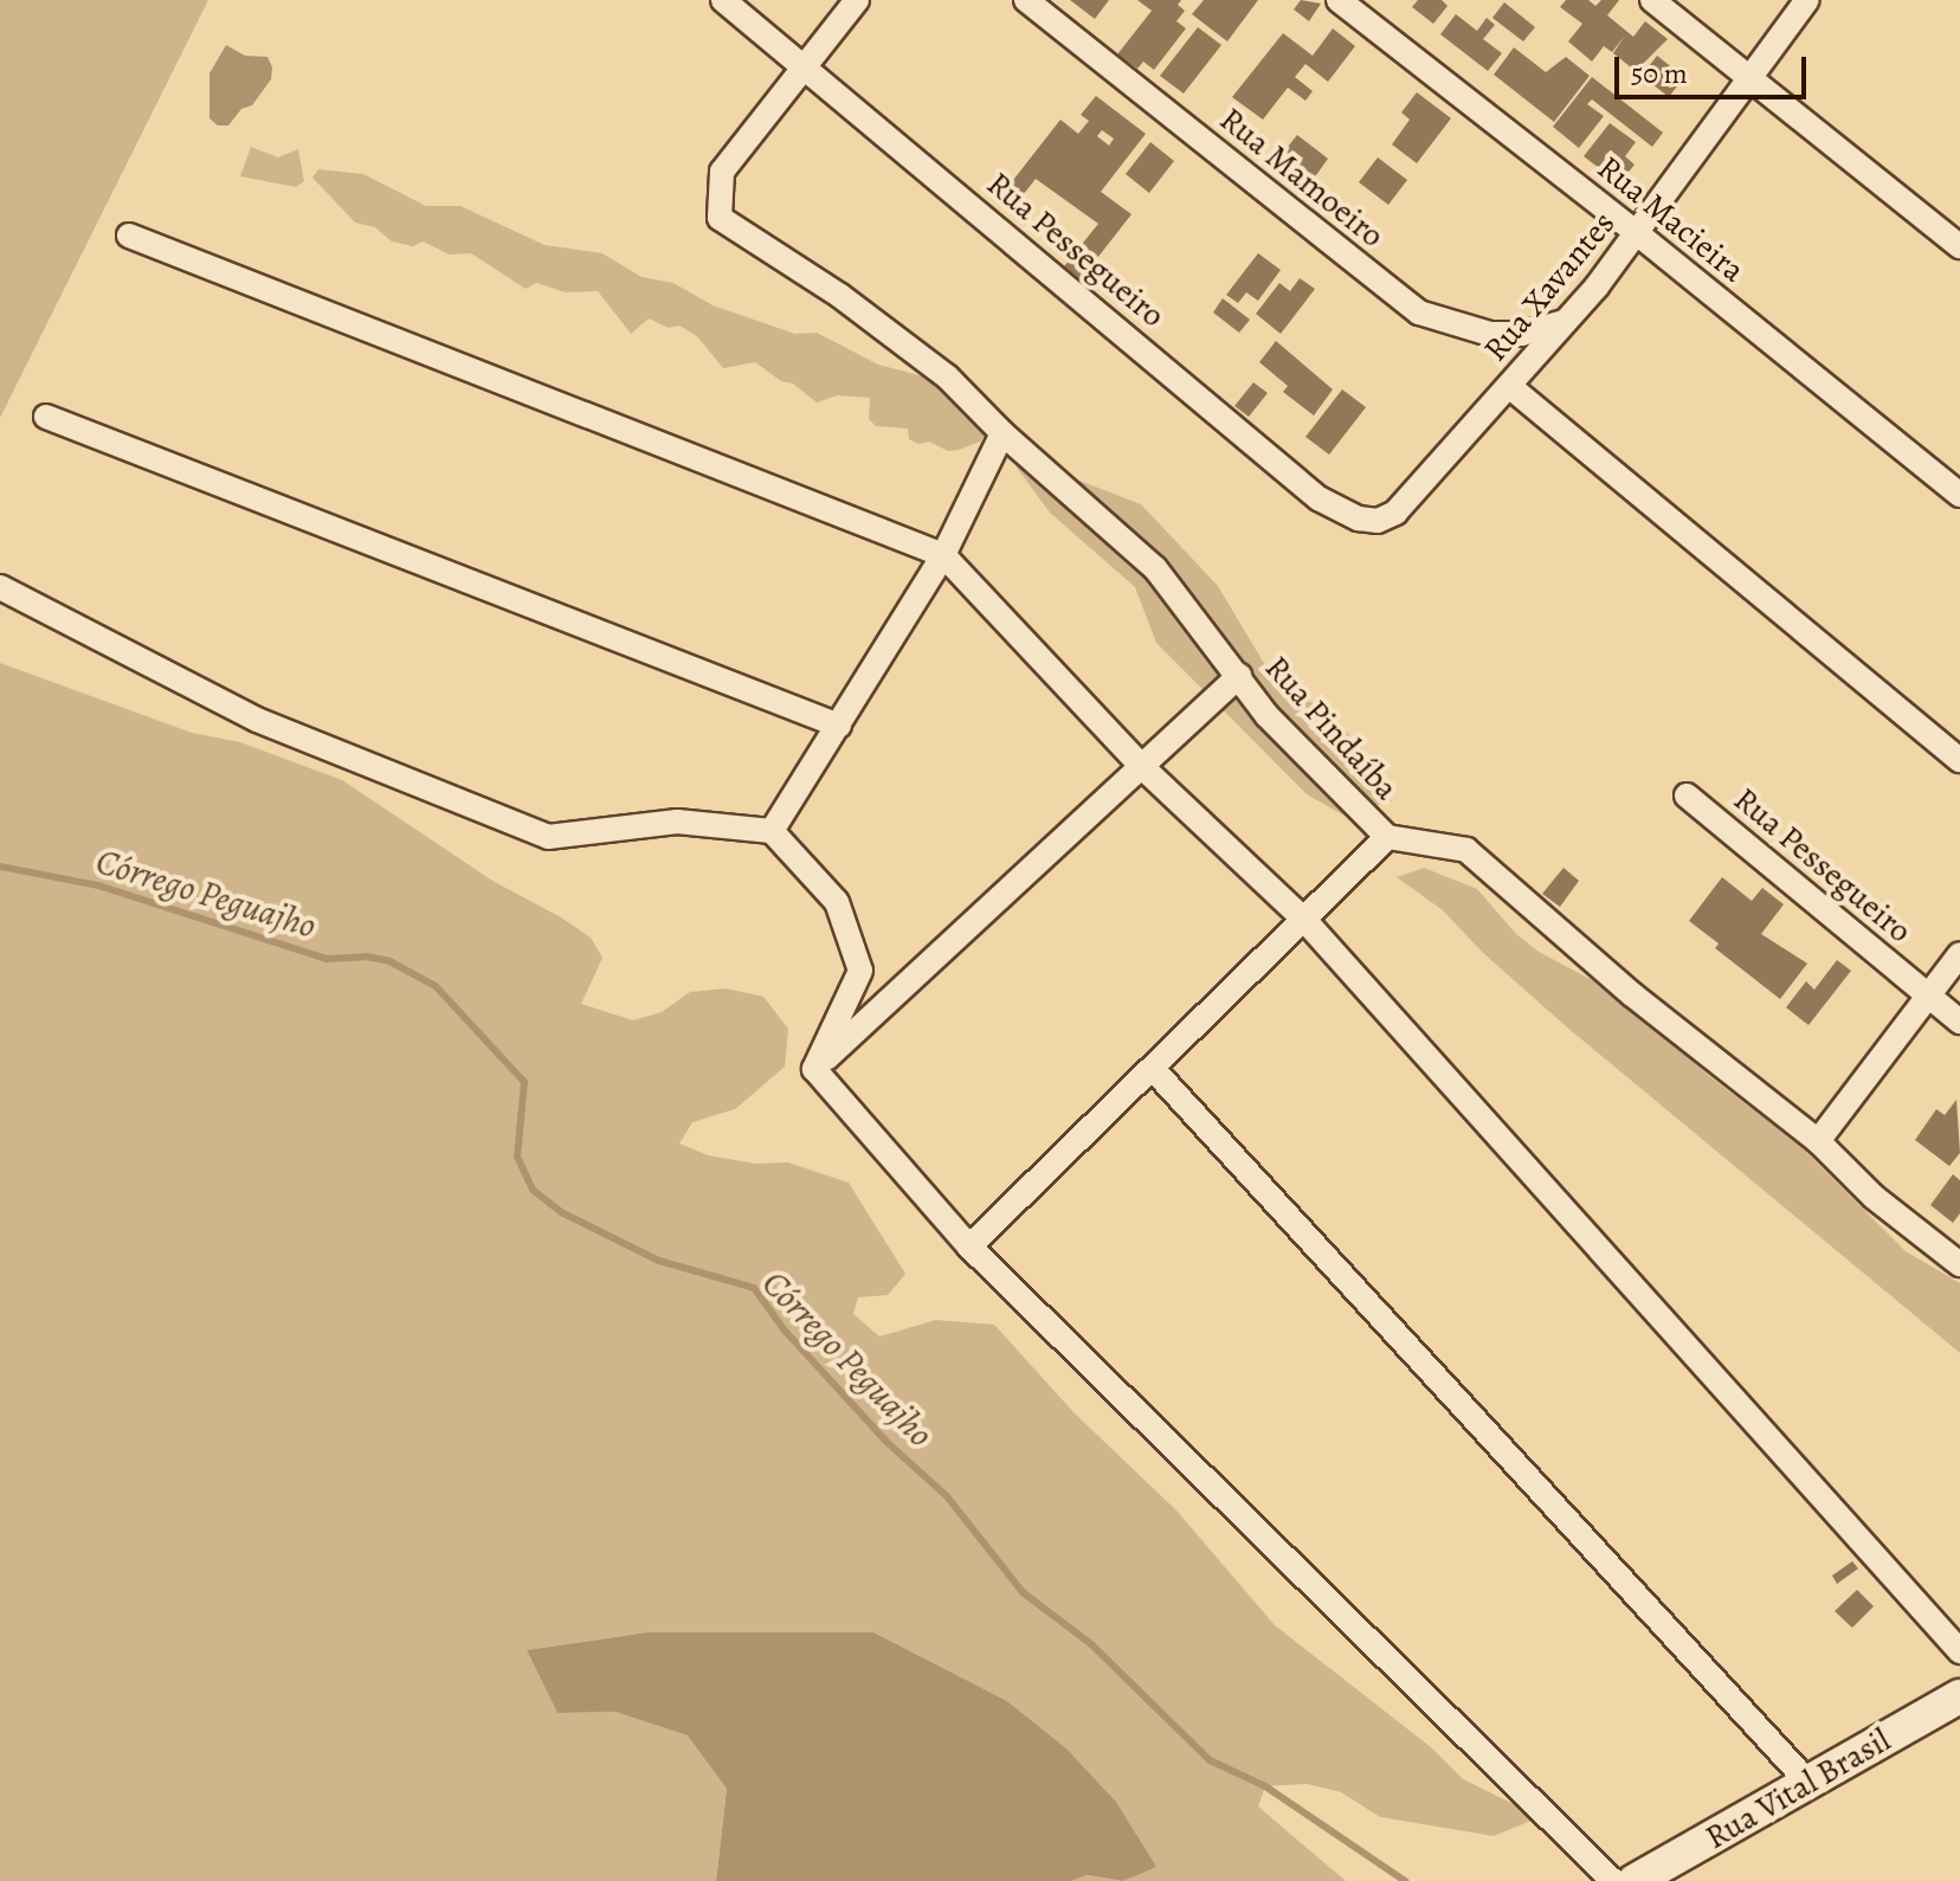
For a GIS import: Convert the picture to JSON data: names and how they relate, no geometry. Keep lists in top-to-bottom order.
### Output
{
  "streets": {
    "main road": ["Rua Vital Brasil"],
    "street": [
      "Rua Mamoeiro",
      "Rua Macieira",
      "Rua Pessegueiro",
      "Rua Xavantes",
      "Rua Pindaíba"
    ]
  },
  "crossings": [
    ["Rua Mamoeiro", "Rua Xavantes"],
    ["Rua Macieira", "Rua Xavantes"],
    ["Rua Pessegueiro", "Rua Xavantes"],
    ["Rua Pessegueiro", "Rua Pindaíba"]
  ],
  "water": ["Córrego Peguajho"],
  "scale_bar": "50 m"
}
